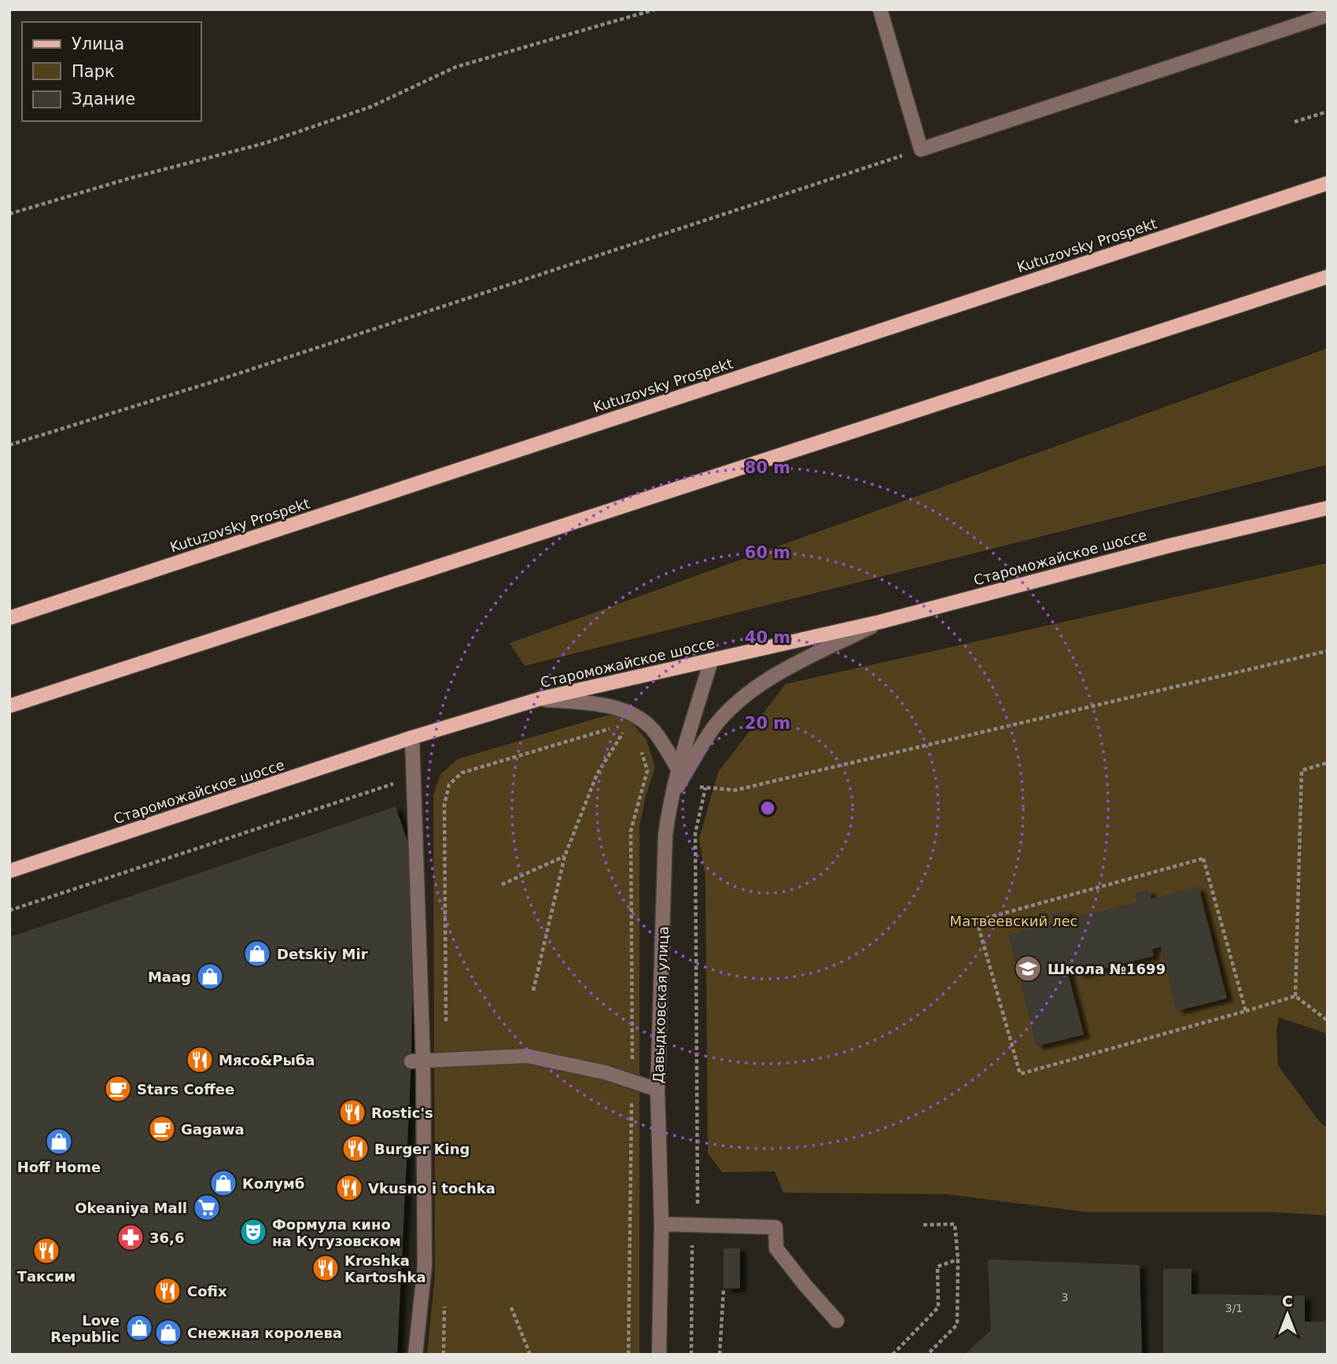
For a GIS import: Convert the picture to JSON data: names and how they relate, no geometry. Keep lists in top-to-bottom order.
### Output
{
  "streets": {
    "main road": ["Kutuzovsky Prospekt", "Староможайское шоссе"],
    "street": ["Давыдковская улица"]
  },
  "crossings": [
    ["Староможайское шоссе", "Давыдковская улица"]
  ],
  "parks": ["Матвеевский лес"],
  "places": {
    "shop": [
      "Detskiy Mir",
      "Maag",
      "Hoff Home",
      "Колумб",
      "Love Republic",
      "Снежная королева"
    ],
    "school or university": ["Школа №1699"],
    "restaurant": [
      "Мясо&Рыба",
      "Rostic's",
      "Burger King",
      "Vkusno i tochka",
      "Таксим",
      "Kroshka Kartoshka",
      "Cofix"
    ],
    "cafe": ["Stars Coffee", "Gagawa"],
    "supermarket": ["Okeaniya Mall"],
    "theatre": ["Формула кино на Кутузовском"],
    "pharmacy": ["36,6"]
  },
  "house_numbers": ["3", "3/1"],
  "legend": ["Улица", "Парк", "Здание"],
  "north": "top",
  "rings": [
    "80 m",
    "60 m",
    "40 m",
    "20 m"
  ]
}
